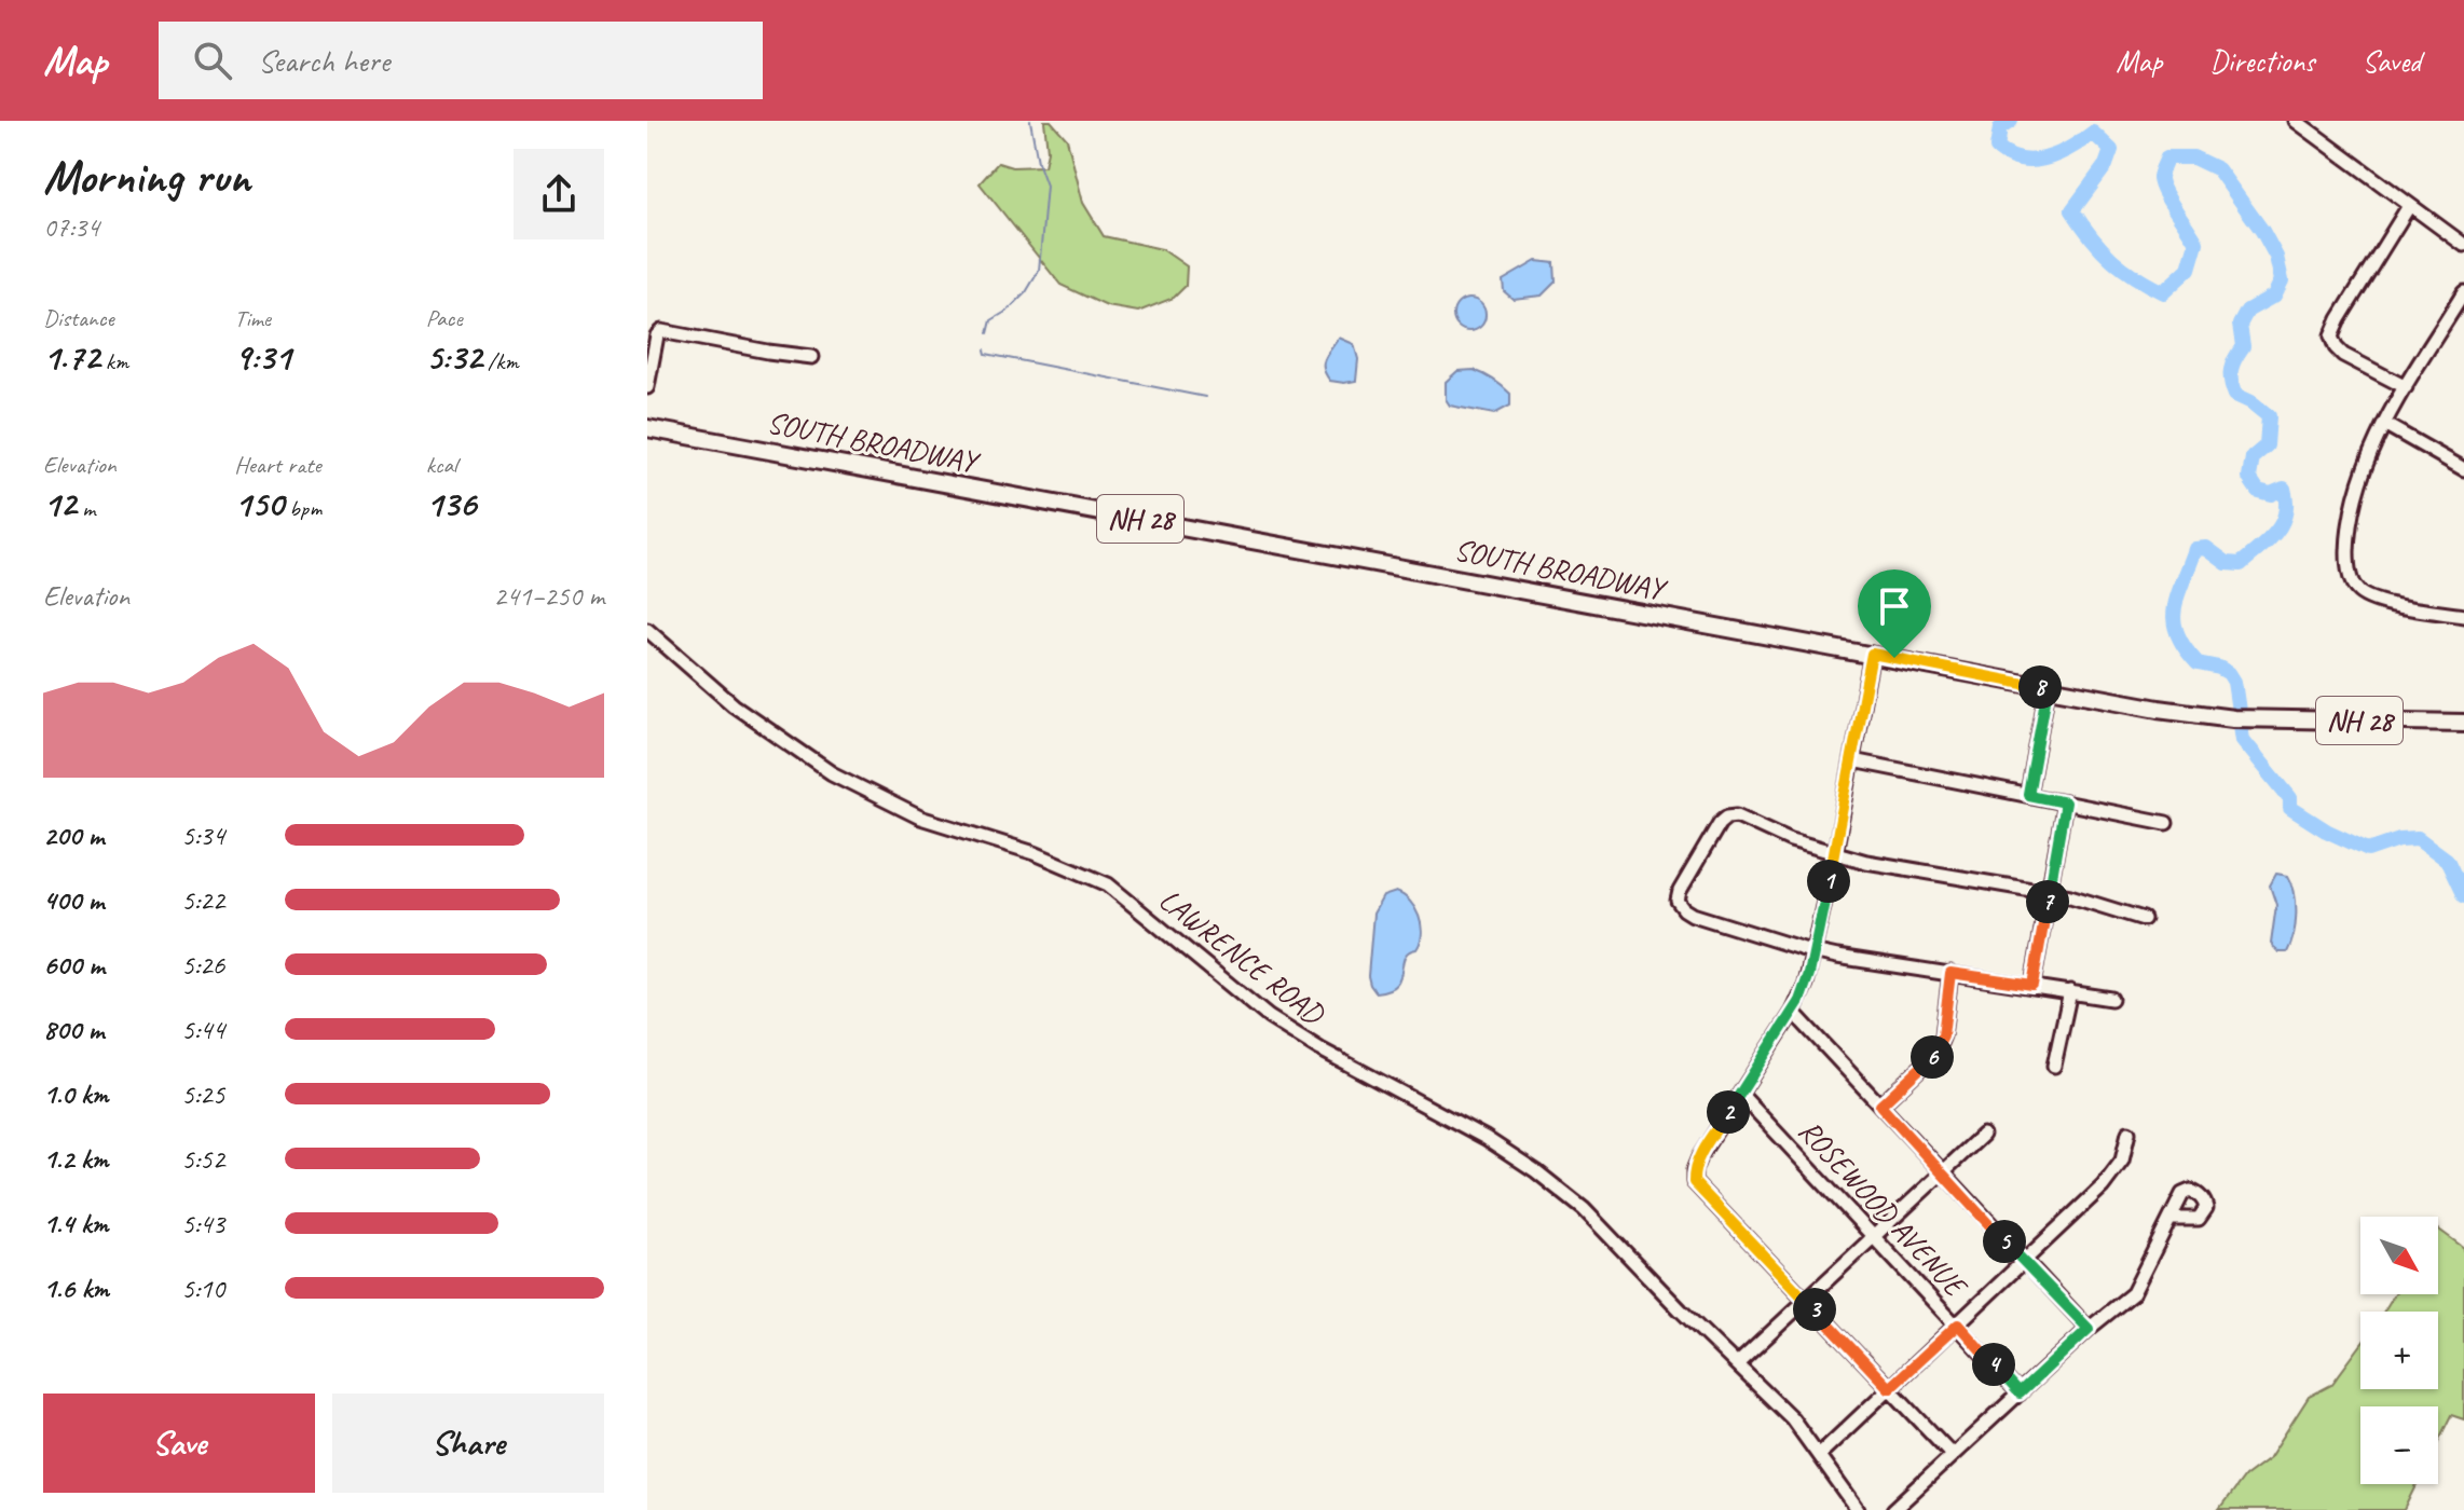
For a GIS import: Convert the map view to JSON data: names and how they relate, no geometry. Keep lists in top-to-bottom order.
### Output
{
  "streets": {
    "main road": ["SOUTH BROADWAY", "NH 28"],
    "street": ["LAWRENCE ROAD", "ROSEWOOD AVENUE"]
  },
  "north": "bottom right",
  "page": {
    "header": "Map",
    "search": "Search here",
    "nav": ["Map", "Directions", "Saved"],
    "heading": ["Morning run", "07:34"],
    "stats": [
      ["Distance", "1.72 km"],
      ["Time", "9:31"],
      ["Pace", "5:32 /km"],
      ["Elevation", "12 m"],
      ["Heart rate", "150 bpm"],
      ["kcal", "136"]
    ],
    "chart": ["Elevation", "241–250 m"],
    "pins": [
      "8",
      "1",
      "7",
      "6",
      "2",
      "5",
      "3",
      "4"
    ],
    "list": [
      {
        "name": "200 m",
        "note": "5:34"
      },
      {
        "name": "400 m",
        "note": "5:22"
      },
      {
        "name": "600 m",
        "note": "5:26"
      },
      {
        "name": "800 m",
        "note": "5:44"
      },
      {
        "name": "1.0 km",
        "note": "5:25"
      },
      {
        "name": "1.2 km",
        "note": "5:52"
      },
      {
        "name": "1.4 km",
        "note": "5:43"
      },
      {
        "name": "1.6 km",
        "note": "5:10"
      }
    ],
    "map_buttons": ["+", "−"],
    "buttons": ["Save", "Share"]
  }
}
